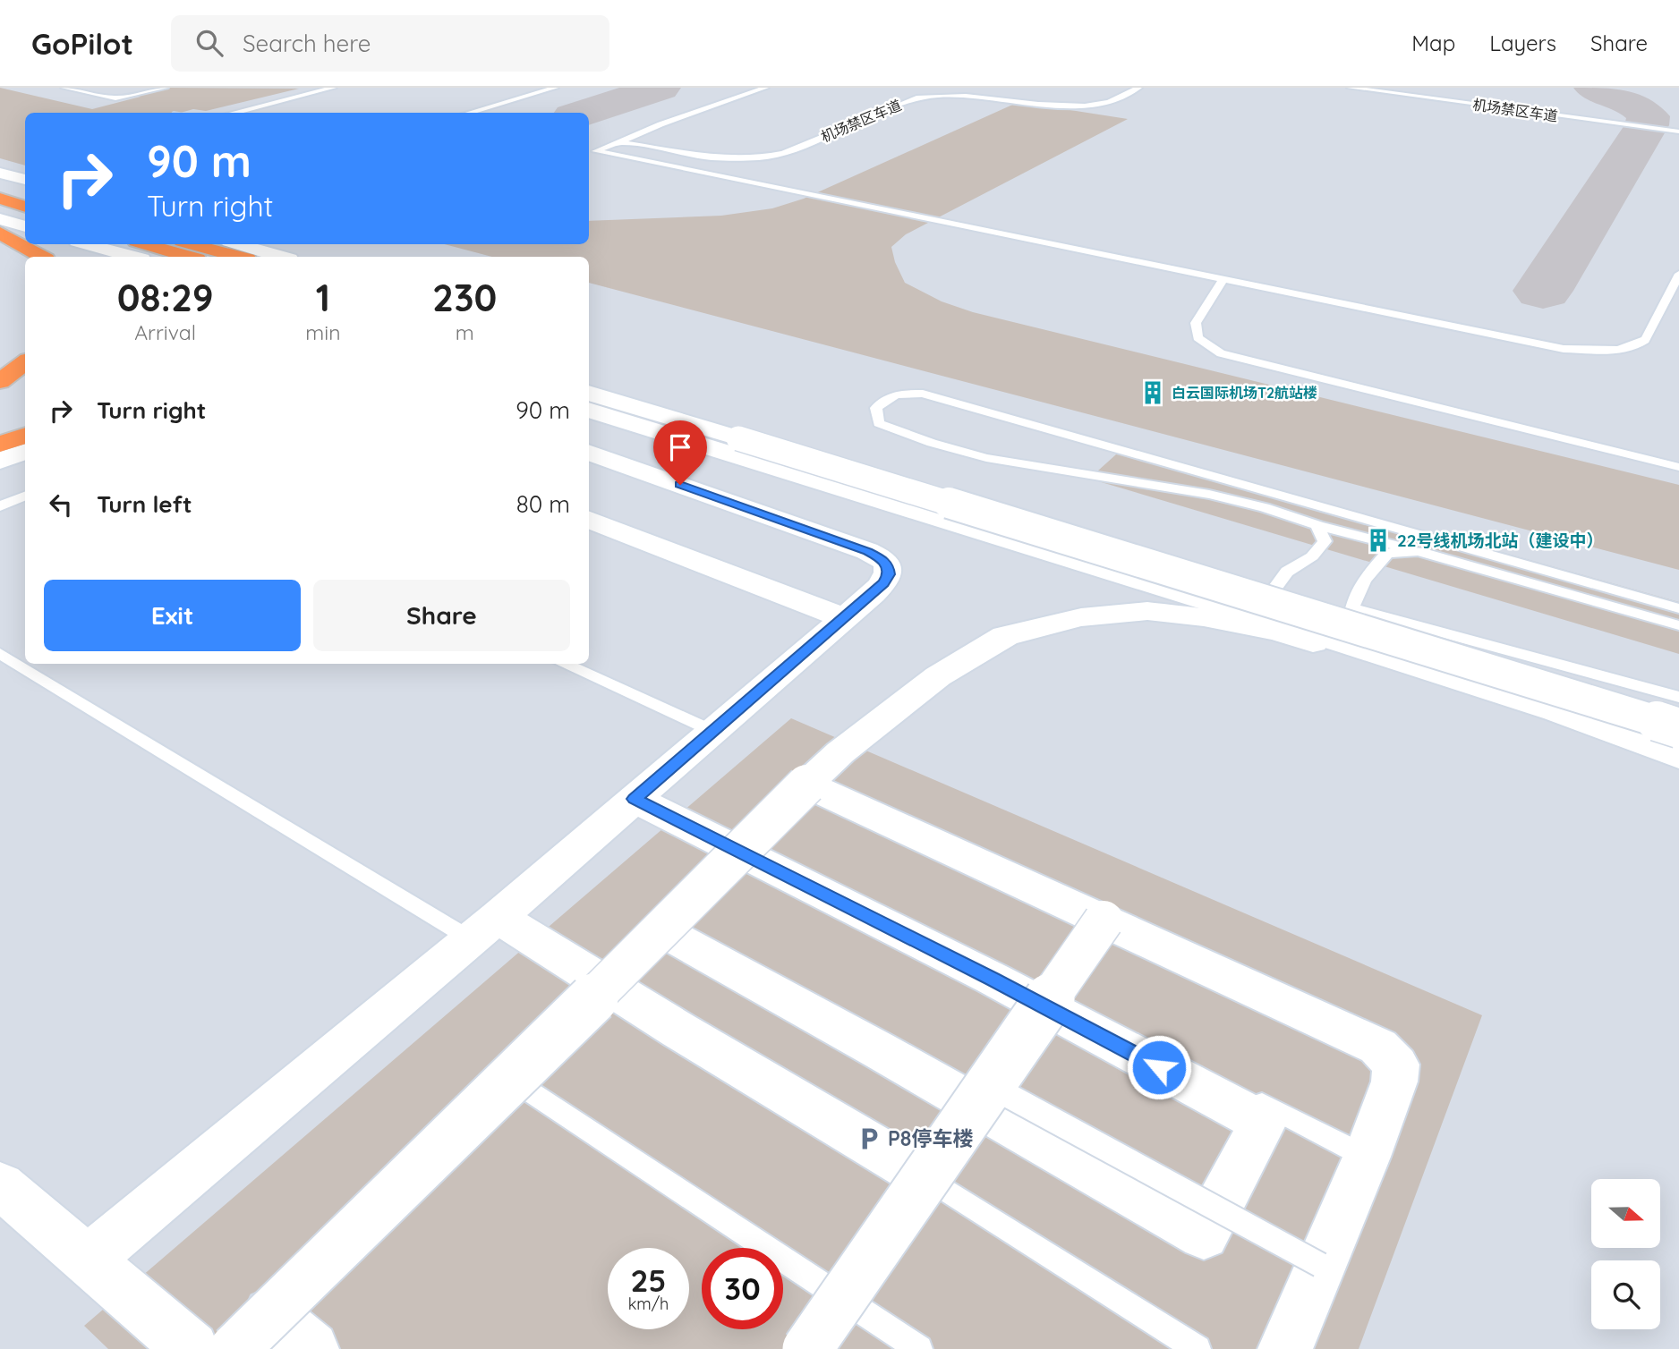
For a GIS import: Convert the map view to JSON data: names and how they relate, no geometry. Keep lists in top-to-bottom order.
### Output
{
  "streets": {
    "lane": ["机场禁区车道"]
  },
  "places": {
    "building": ["白云国际机场T2航站楼", "22号线机场北站（建设中）"],
    "parking": ["P8停车楼"]
  },
  "north": "right",
  "page": {
    "header": "GoPilot",
    "search": "Search here",
    "nav": ["Map", "Layers", "Share"],
    "turn": ["90 m", "Turn right"],
    "eta": [
      "08:29",
      "Arrival",
      "1",
      "min",
      "230",
      "m"
    ],
    "list": [
      {
        "name": "Turn right",
        "value": "90 m"
      },
      {
        "name": "Turn left",
        "value": "80 m"
      }
    ],
    "buttons": ["Exit", "Share"],
    "speed": "25 km/h",
    "limit": "30"
  }
}
